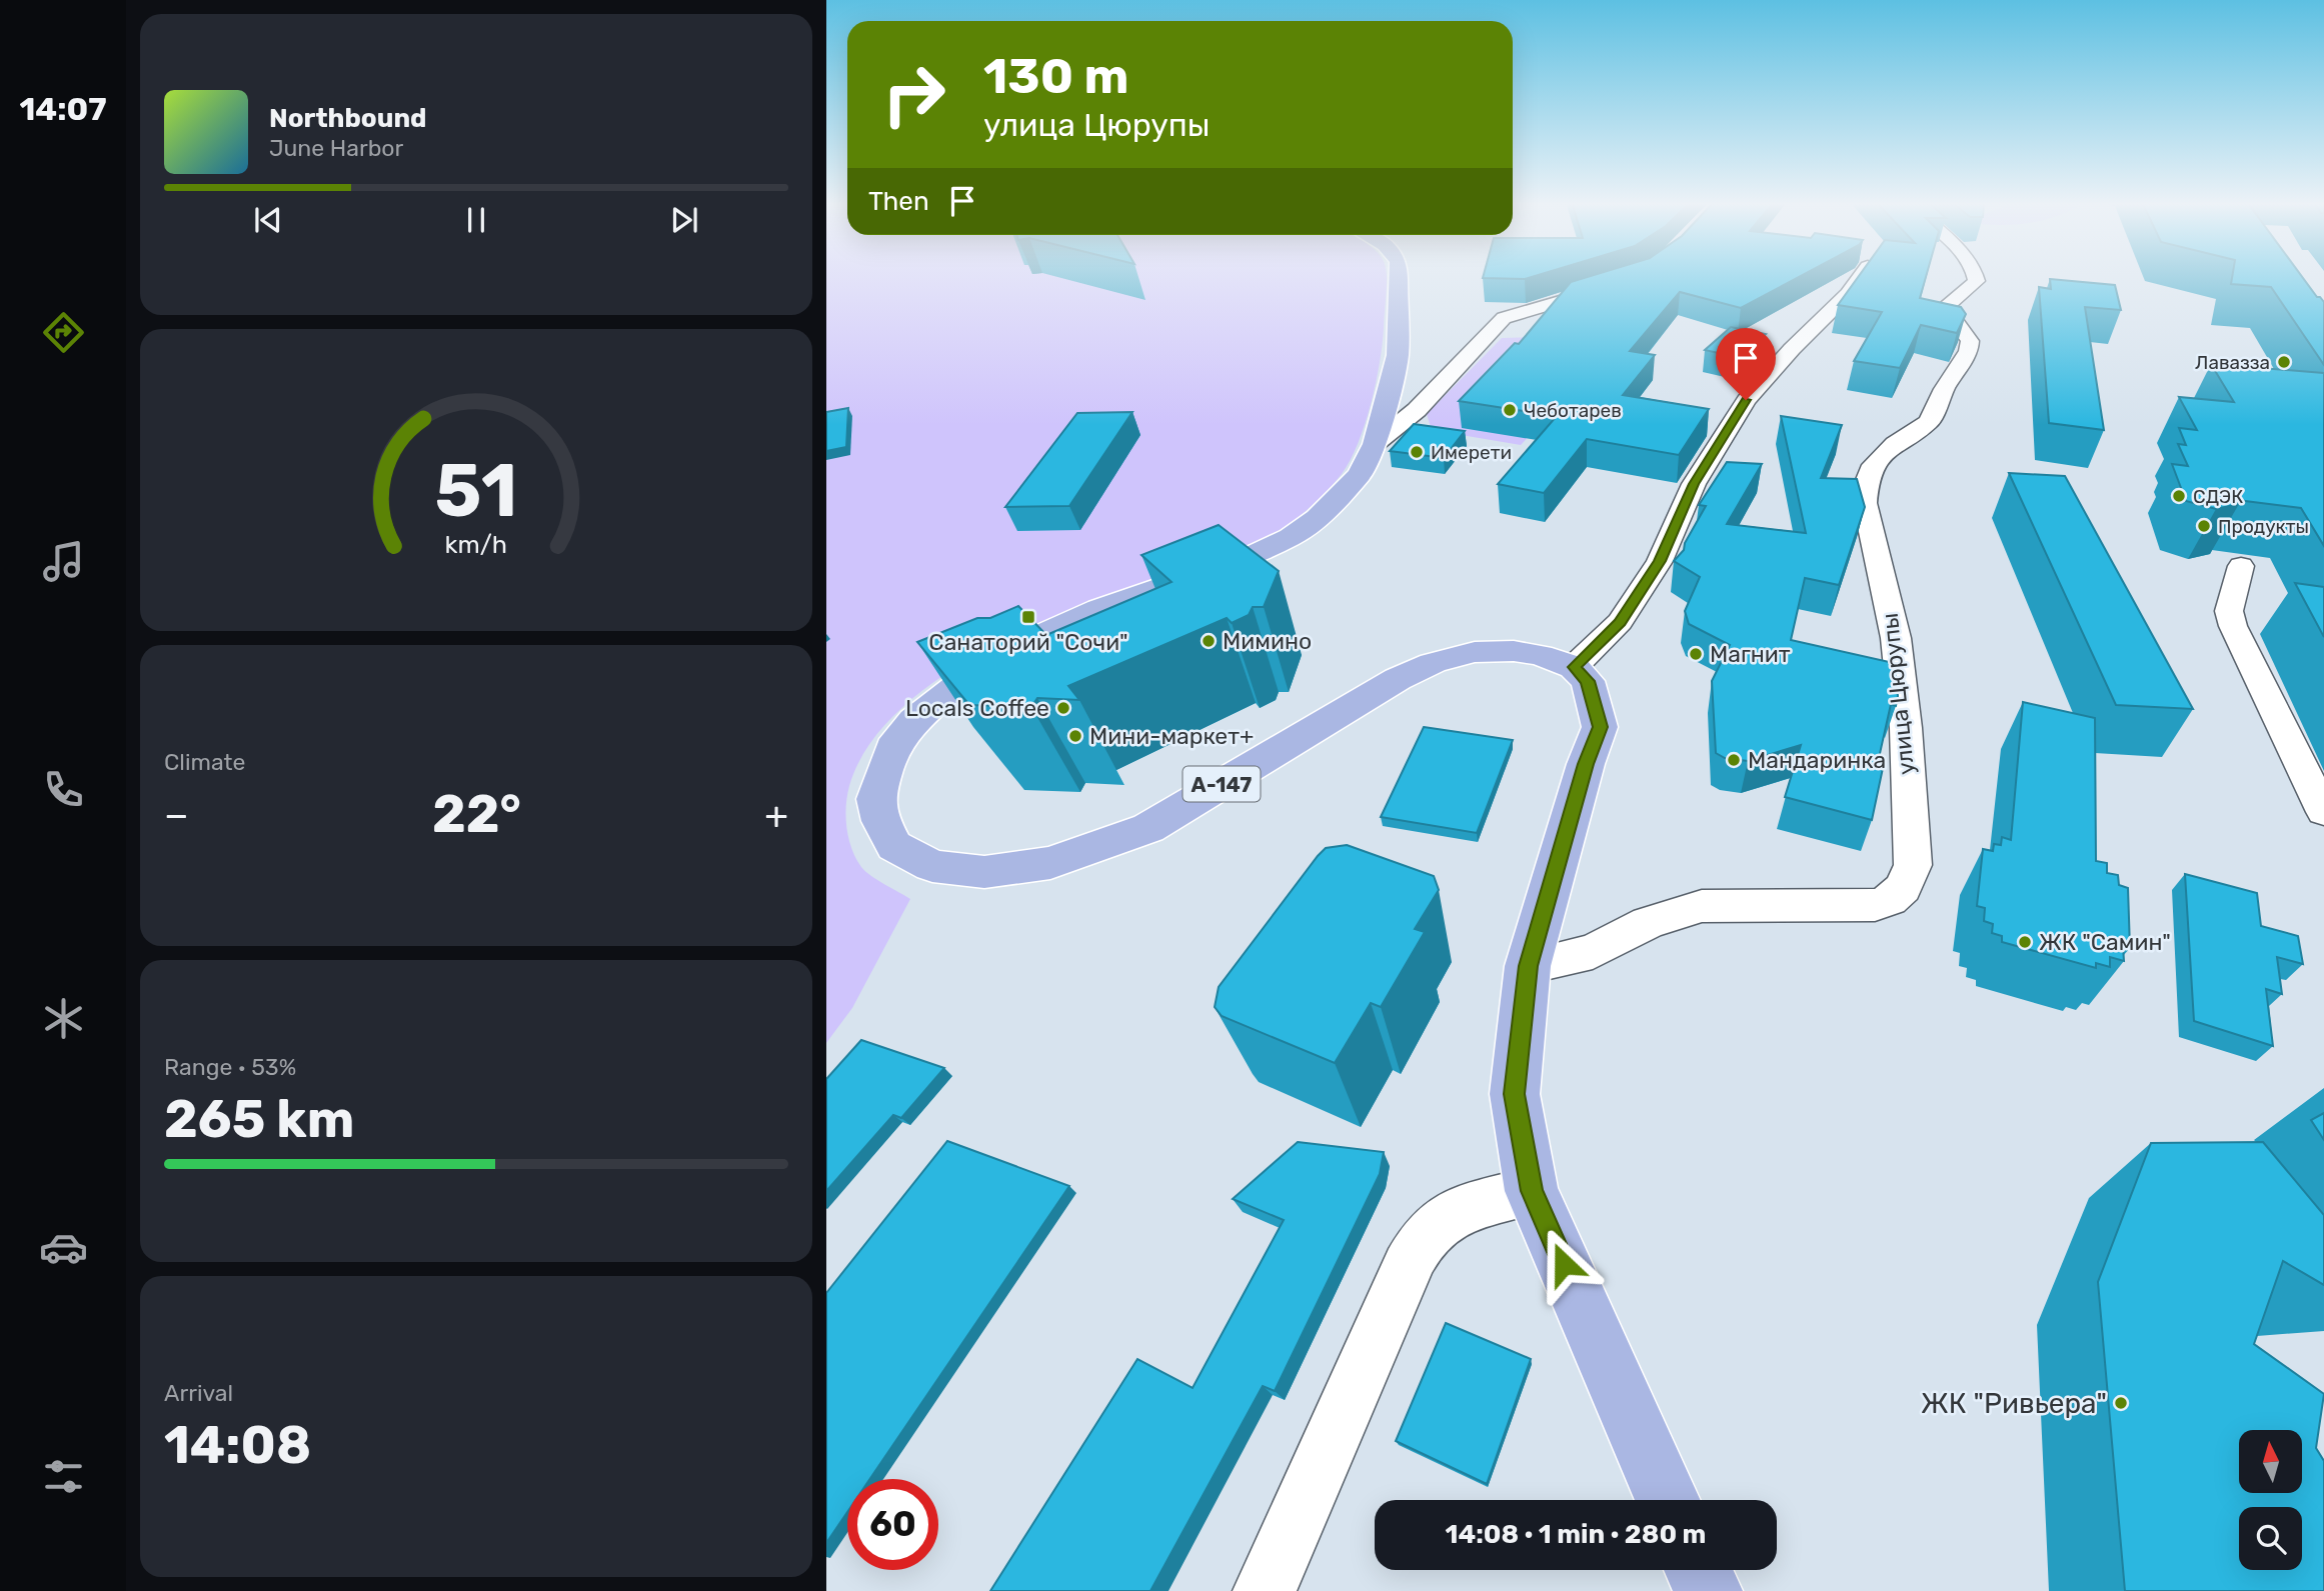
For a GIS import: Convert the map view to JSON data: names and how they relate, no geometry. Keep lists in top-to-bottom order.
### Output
{
  "streets": {
    "main road": ["А-147"],
    "street": ["улица Цюрупы"]
  },
  "places": {
    "other": [
      "Лавазза",
      "Чеботарев",
      "Имерети",
      "СДЭК",
      "Продукты",
      "Мимино",
      "Магнит",
      "Locals Coffee",
      "Мини-маркет+",
      "Мандаринка",
      "ЖК \"Самин\"",
      "ЖК \"Ривьера\""
    ],
    "transit": ["Санаторий \"Сочи\""]
  },
  "north": "top",
  "page": {
    "tabs": "14:07",
    "turn": ["130 m", "улица Цюрупы"],
    "song": ["Northbound", "June Harbor"],
    "then": "Then",
    "tile": [
      "Climate",
      ["Range · 53%", "265 km"],
      ["Arrival", "14:08"]
    ],
    "heat": ["−", "22°", "+"],
    "limit": "60",
    "trip": "14:08 · 1 min · 280 m",
    "gauge": ["51", "km/h"]
  }
}
